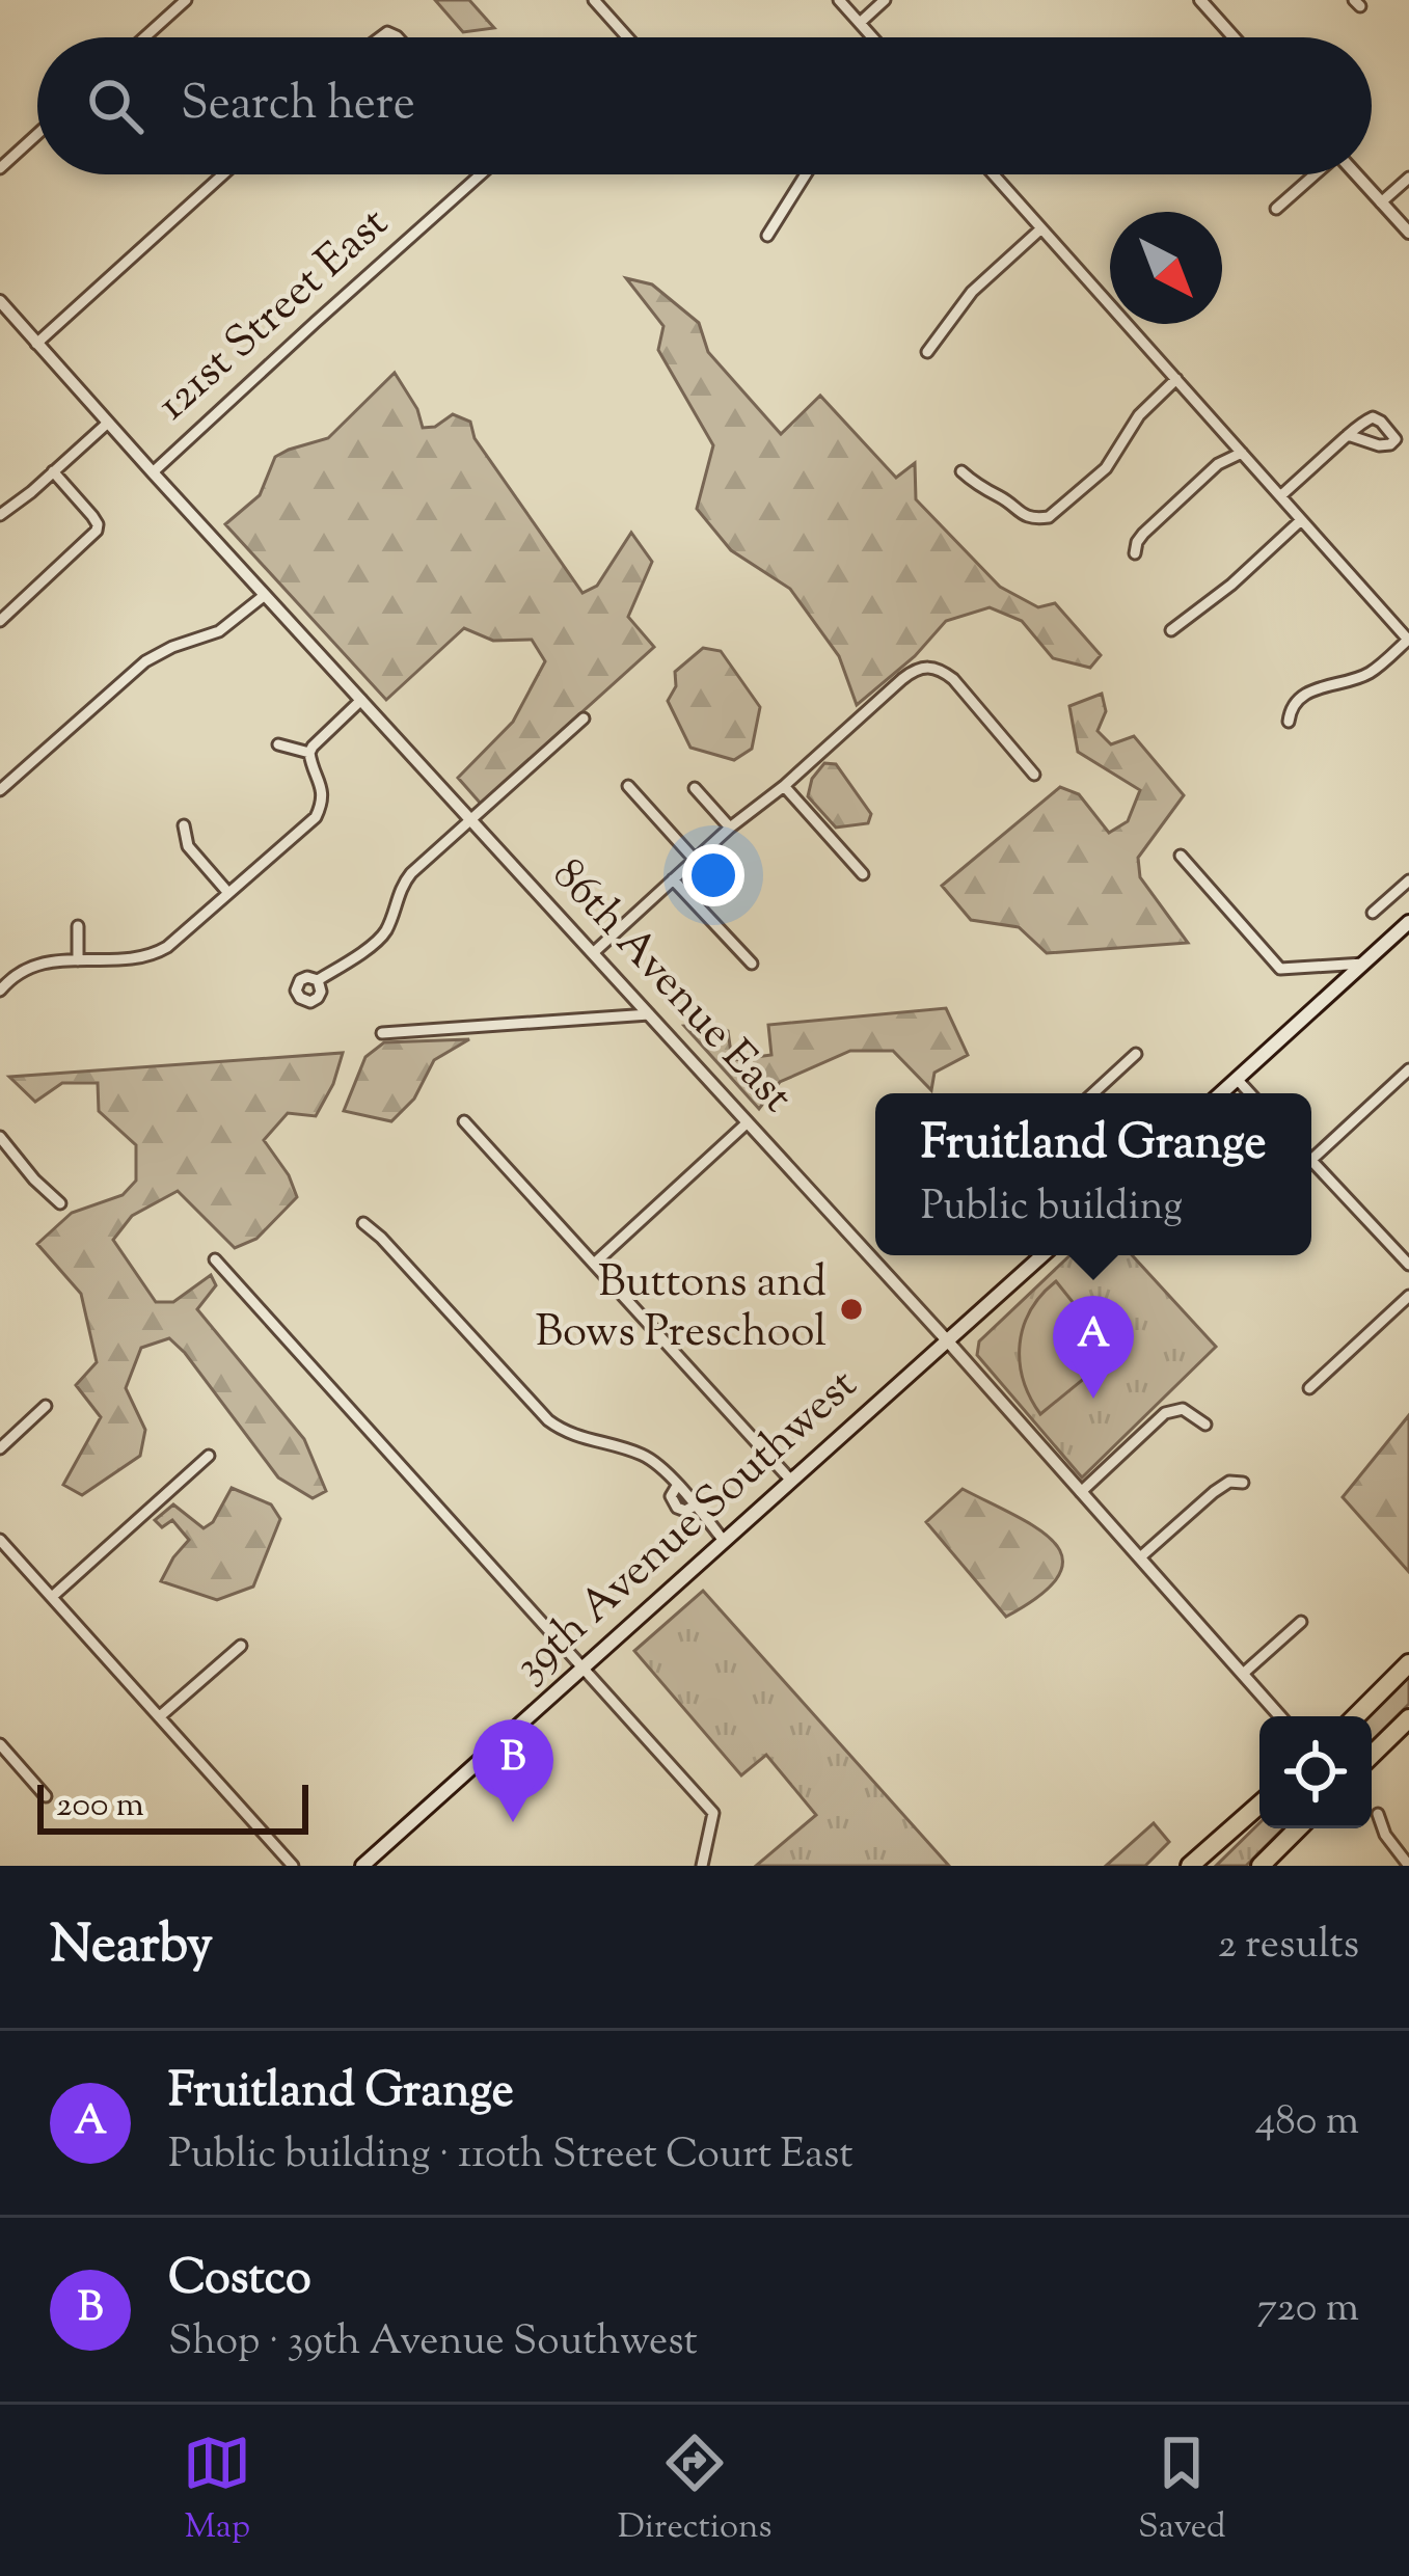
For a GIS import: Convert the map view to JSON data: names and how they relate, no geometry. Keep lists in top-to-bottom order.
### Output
{
  "streets": {
    "main road": ["39th Avenue Southwest"],
    "street": ["121st Street East", "86th Avenue East"]
  },
  "crossings": [
    ["121st Street East", "86th Avenue East"],
    ["86th Avenue East", "39th Avenue Southwest"]
  ],
  "places": ["Buttons and Bows Preschool"],
  "scale_bar": "200 m",
  "north": "bottom right",
  "page": {
    "search": "Search here",
    "popup": ["Fruitland Grange", "Public building"],
    "pins": ["A", "B"],
    "scale": "200 m",
    "heading": ["Nearby", "2 results"],
    "list": [
      {
        "mark": "A",
        "name": "Fruitland Grange",
        "note": "Public building · 110th Street Court East",
        "value": "480 m"
      },
      {
        "mark": "B",
        "name": "Costco",
        "note": "Shop · 39th Avenue Southwest",
        "value": "720 m"
      }
    ],
    "nav": ["Map", "Directions", "Saved"]
  }
}
